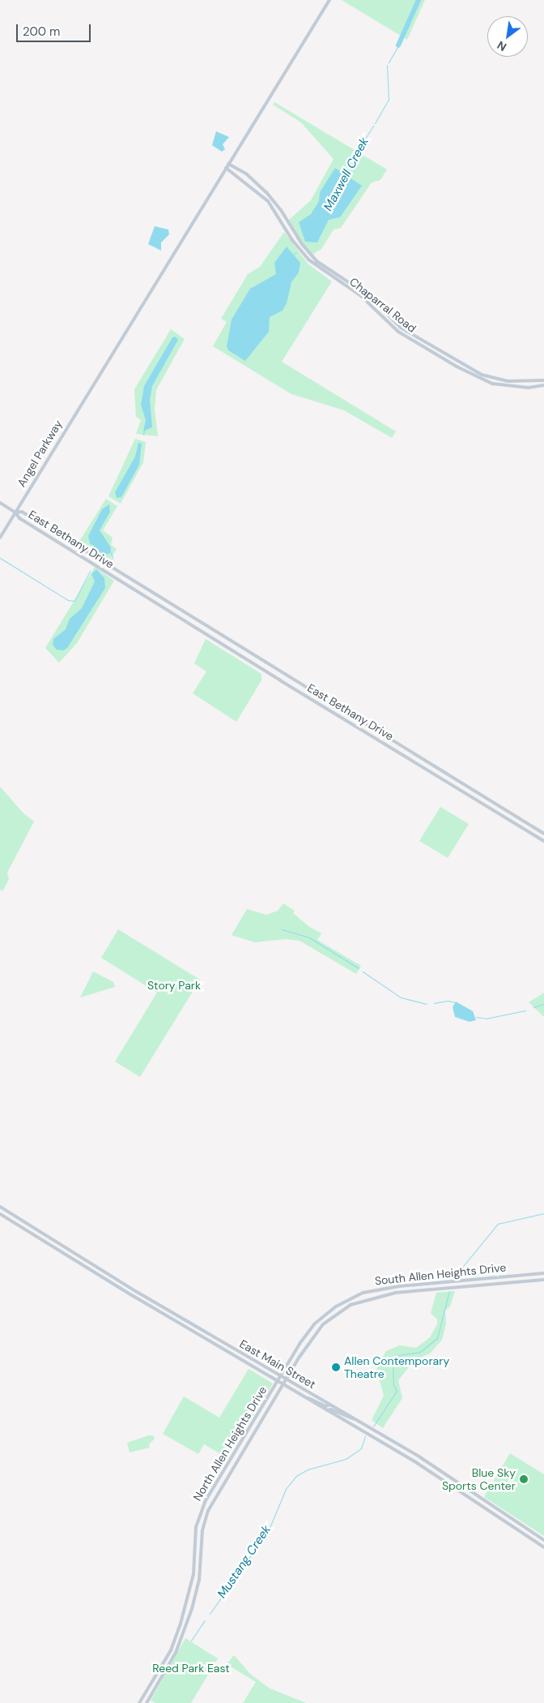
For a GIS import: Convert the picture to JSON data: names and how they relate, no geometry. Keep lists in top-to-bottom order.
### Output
{
  "streets": {
    "main road": [
      "Chaparral Road",
      "Angel Parkway",
      "East Bethany Drive",
      "South Allen Heights Drive",
      "East Main Street",
      "North Allen Heights Drive"
    ]
  },
  "crossings": [
    ["Chaparral Road", "Angel Parkway"],
    ["Angel Parkway", "East Bethany Drive"],
    ["South Allen Heights Drive", "East Main Street"],
    ["South Allen Heights Drive", "North Allen Heights Drive"],
    ["East Main Street", "North Allen Heights Drive"]
  ],
  "water": ["Maxwell Creek", "Mustang Creek"],
  "parks": ["Story Park", "Reed Park East"],
  "places": ["Allen Contemporary Theatre", "Blue Sky Sports Center"],
  "scale_bar": "200 m",
  "north": "bottom left"
}
